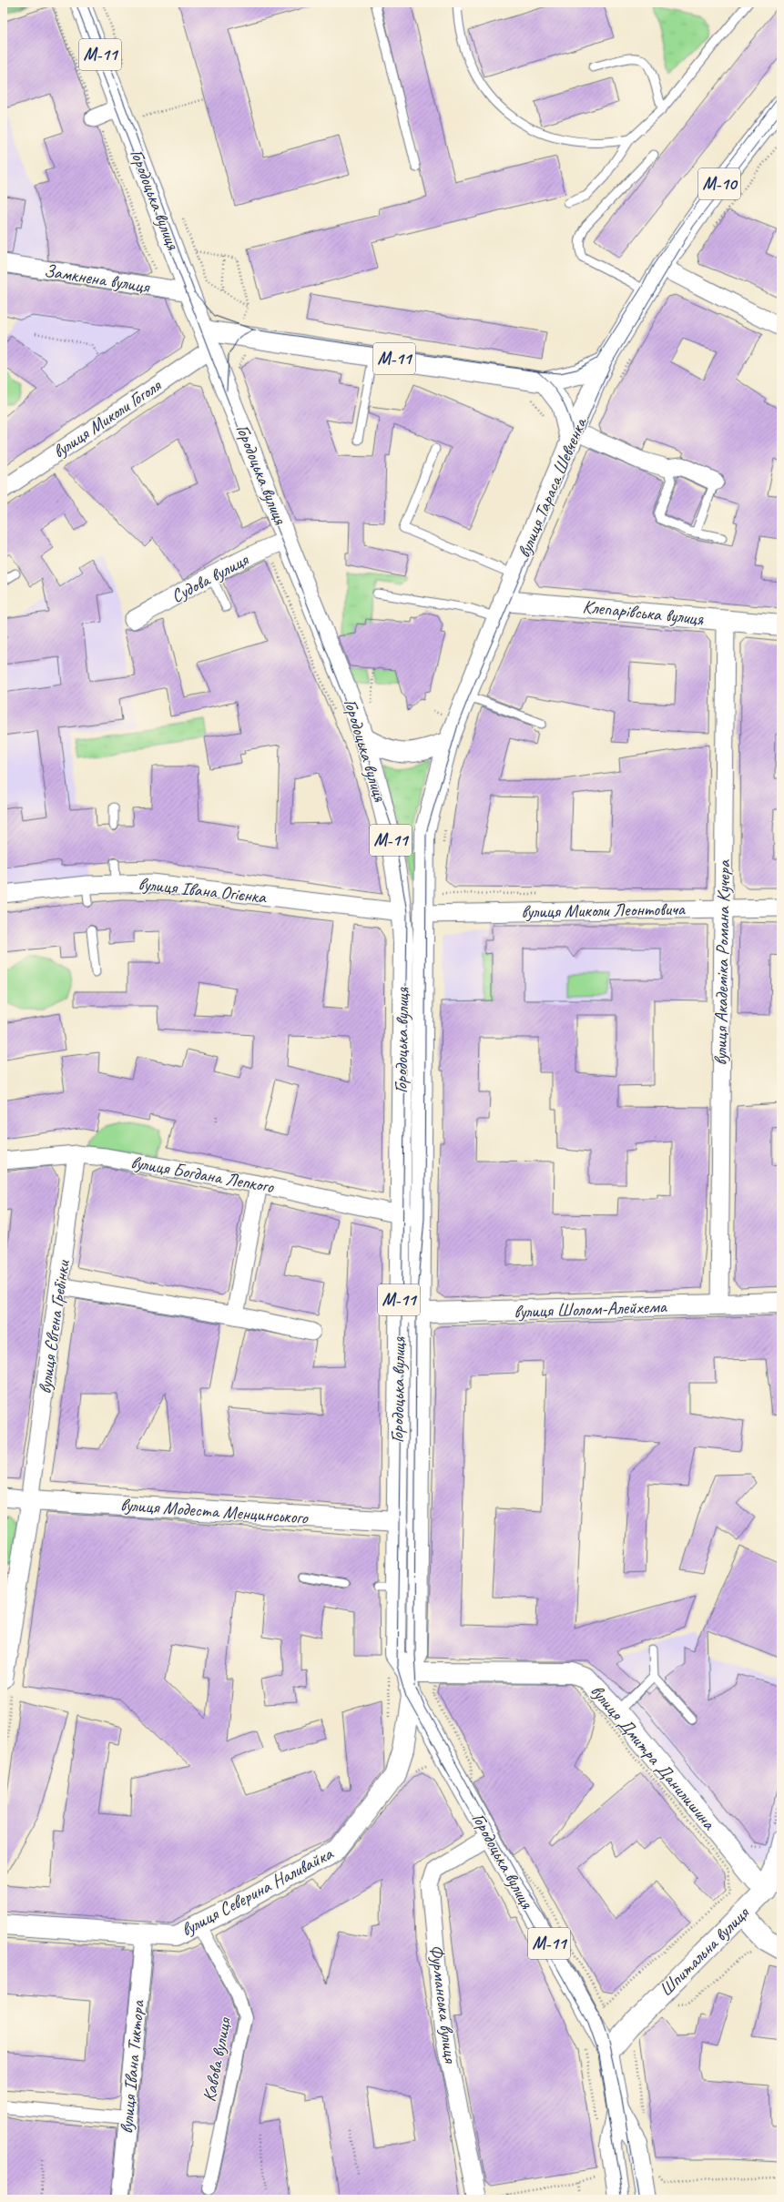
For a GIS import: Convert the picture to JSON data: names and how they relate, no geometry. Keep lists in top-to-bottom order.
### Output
{
  "streets": {
    "main road": [
      "М-11",
      "М-10",
      "Городоцька вулиця",
      "вулиця Тараса Шевченка",
      "Клепарівська вулиця",
      "вулиця Шолом-Алейхема",
      "вулиця Модеста Менцинського",
      "вулиця Дмитра Данилишина",
      "вулиця Северина Наливайка",
      "Шпитальна вулиця"
    ],
    "street": [
      "Замкнена вулиця",
      "вулиця Миколи Гоголя",
      "Судова вулиця",
      "вулиця Івана Огієнка",
      "вулиця Миколи Леонтовича",
      "вулиця Академіка Романа Кучера",
      "вулиця Богдана Лепкого",
      "вулиця Євгена Гребінки",
      "Фурманська вулиця",
      "Кавова вулиця",
      "вулиця Івана Тиктора"
    ]
  },
  "crossings": [
    ["М-11", "Городоцька вулиця"],
    ["М-11", "вулиця Миколи Гоголя"],
    ["Городоцька вулиця", "Замкнена вулиця"],
    ["Городоцька вулиця", "вулиця Миколи Гоголя"],
    ["Городоцька вулиця", "вулиця Тараса Шевченка"],
    ["Городоцька вулиця", "Судова вулиця"],
    ["Городоцька вулиця", "вулиця Івана Огієнка"],
    ["Городоцька вулиця", "вулиця Миколи Леонтовича"],
    ["Городоцька вулиця", "вулиця Богдана Лепкого"],
    ["Городоцька вулиця", "вулиця Шолом-Алейхема"],
    ["Городоцька вулиця", "вулиця Модеста Менцинського"],
    ["Городоцька вулиця", "вулиця Дмитра Данилишина"],
    ["Городоцька вулиця", "вулиця Северина Наливайка"],
    ["Городоцька вулиця", "Шпитальна вулиця"],
    ["Городоцька вулиця", "Фурманська вулиця"],
    ["вулиця Тараса Шевченка", "Клепарівська вулиця"],
    ["вулиця Тараса Шевченка", "вулиця Миколи Леонтовича"],
    ["Клепарівська вулиця", "вулиця Академіка Романа Кучера"],
    ["вулиця Миколи Леонтовича", "вулиця Академіка Романа Кучера"],
    ["вулиця Академіка Романа Кучера", "вулиця Шолом-Алейхема"],
    ["вулиця Богдана Лепкого", "вулиця Євгена Гребінки"],
    ["вулиця Євгена Гребінки", "вулиця Модеста Менцинського"],
    ["вулиця Дмитра Данилишина", "Шпитальна вулиця"],
    ["вулиця Северина Наливайка", "Кавова вулиця"],
    ["вулиця Северина Наливайка", "вулиця Івана Тиктора"]
  ]
}
